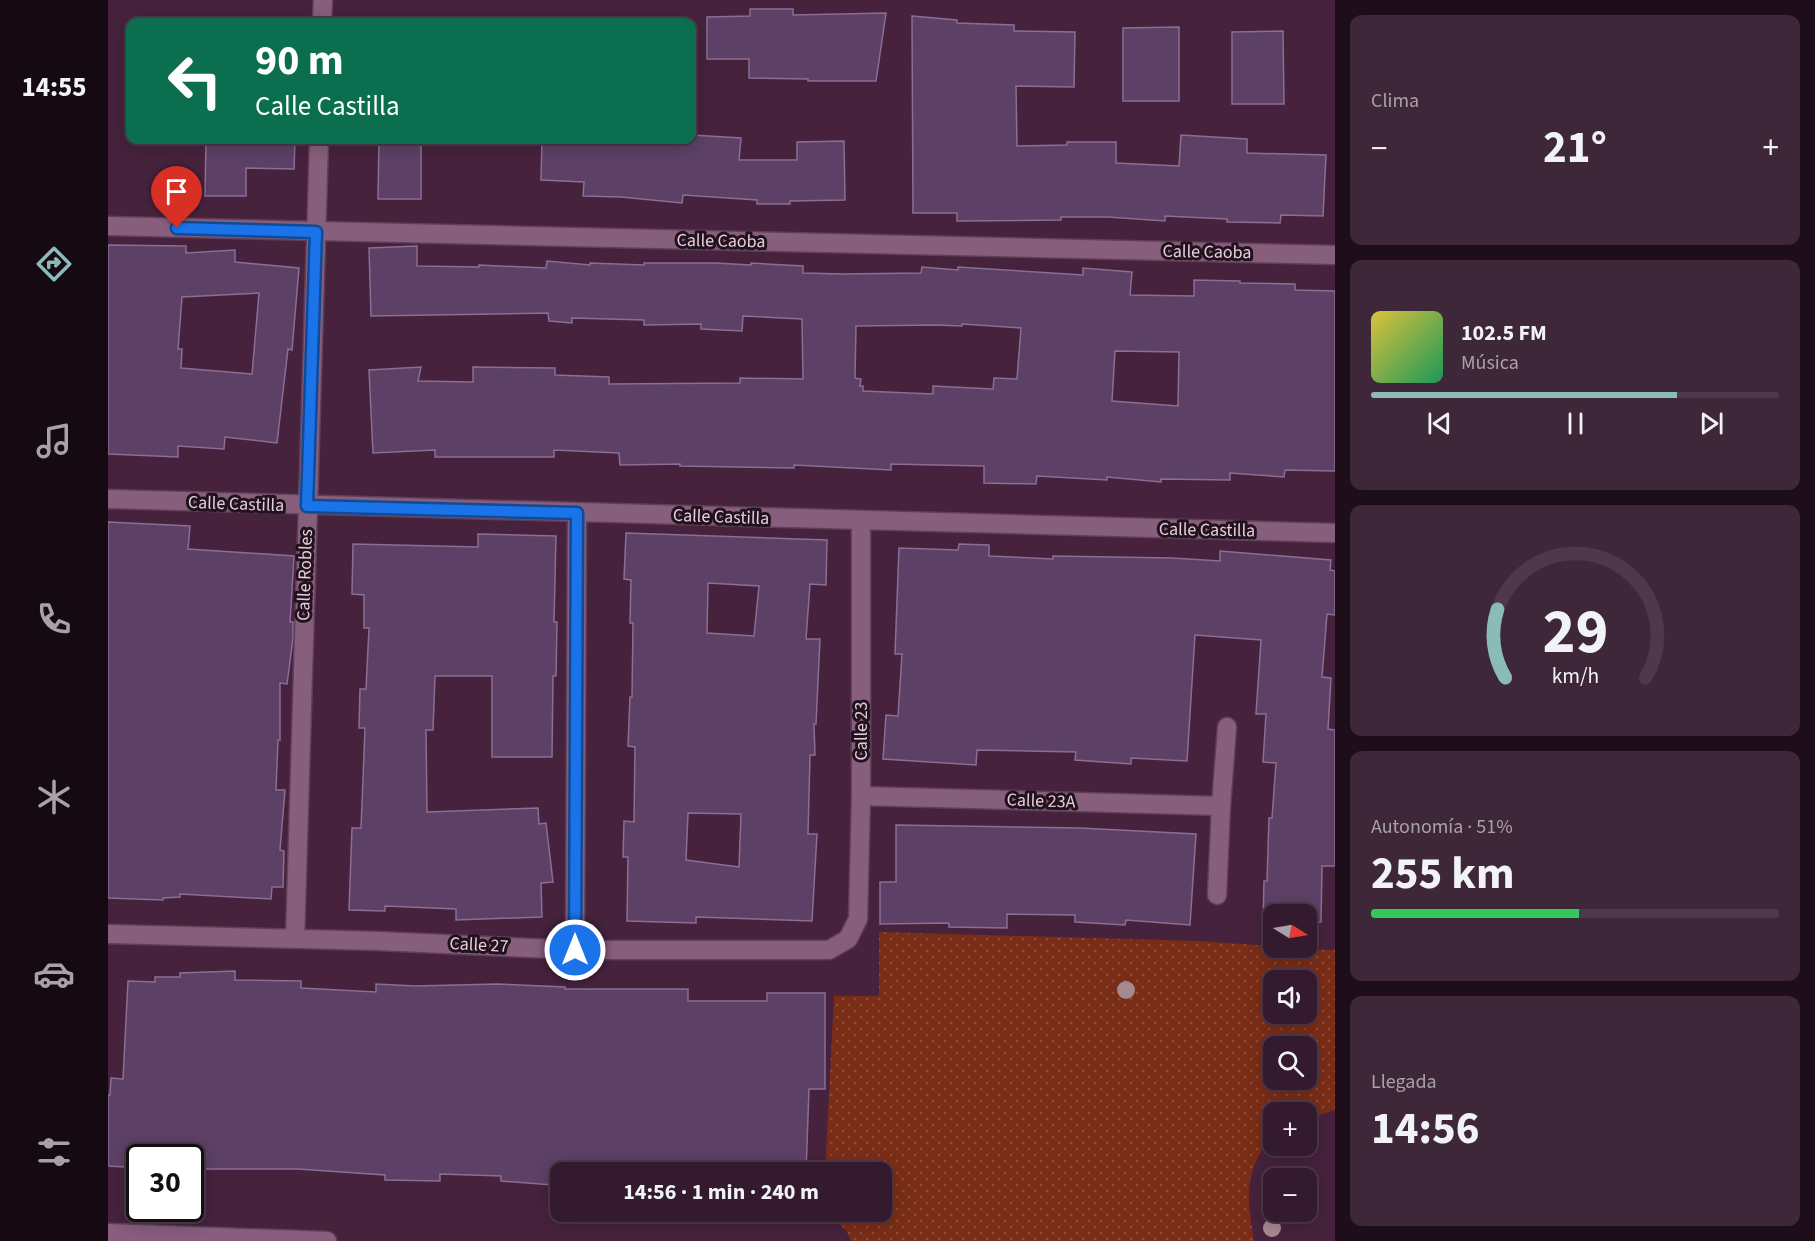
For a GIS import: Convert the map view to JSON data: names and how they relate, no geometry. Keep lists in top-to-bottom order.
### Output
{
  "streets": {
    "street": [
      "Calle Caoba",
      "Calle Castilla",
      "Calle Robles",
      "Calle 23",
      "Calle 23A",
      "Calle 27"
    ]
  },
  "crossings": [
    ["Calle Caoba", "Calle Robles"],
    ["Calle Castilla", "Calle Robles"],
    ["Calle Castilla", "Calle 23"],
    ["Calle Robles", "Calle 27"],
    ["Calle 23", "Calle 23A"],
    ["Calle 23", "Calle 27"]
  ],
  "north": "right",
  "page": {
    "tabs": "14:55",
    "tile": [
      "Clima",
      ["Autonomía · 51%", "255 km"],
      ["Llegada", "14:56"]
    ],
    "turn": ["90 m", "Calle Castilla"],
    "heat": ["−", "21°", "+"],
    "song": ["102.5 FM", "Música"],
    "map_buttons": ["+", "−"],
    "limit": "30",
    "trip": "14:56 · 1 min · 240 m",
    "gauge": ["29", "km/h"]
  }
}
